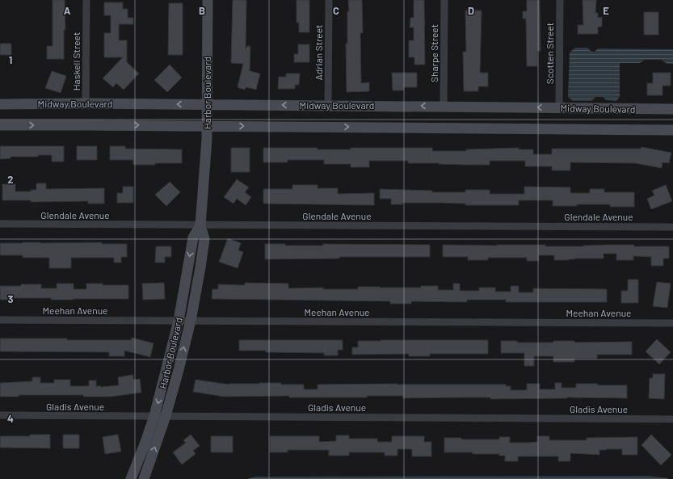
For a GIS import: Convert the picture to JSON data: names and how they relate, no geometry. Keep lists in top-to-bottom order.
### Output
{
  "streets": {
    "street": [
      "Adrian Street",
      "Sharpe Street",
      "Scotten Street",
      "Haskell Street",
      "Harbor Boulevard",
      "Midway Boulevard",
      "Glendale Avenue",
      "Meehan Avenue",
      "Gladis Avenue"
    ]
  },
  "crossings": [
    ["Adrian Street", "Midway Boulevard"],
    ["Sharpe Street", "Midway Boulevard"],
    ["Scotten Street", "Midway Boulevard"],
    ["Haskell Street", "Midway Boulevard"],
    ["Harbor Boulevard", "Midway Boulevard"],
    ["Harbor Boulevard", "Glendale Avenue"],
    ["Harbor Boulevard", "Meehan Avenue"],
    ["Harbor Boulevard", "Gladis Avenue"]
  ],
  "grid": {
    "columns": [
      "A",
      "B",
      "C",
      "D",
      "E"
    ],
    "rows": [
      "1",
      "2",
      "3",
      "4"
    ]
  }
}
